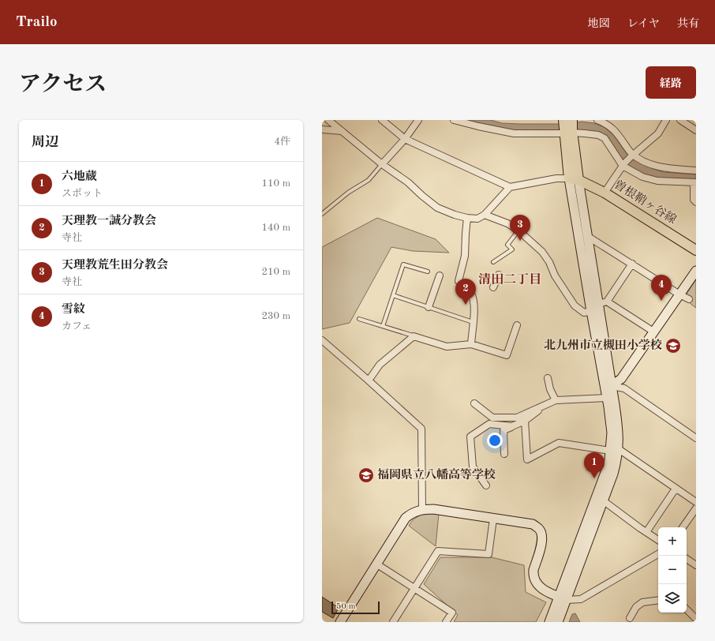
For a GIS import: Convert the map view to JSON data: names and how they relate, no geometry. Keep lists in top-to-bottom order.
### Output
{
  "streets": {
    "main road": ["曽根鞘ヶ谷線"]
  },
  "districts": ["清田二丁目"],
  "places": {
    "school or university": ["北九州市立槻田小学校", "福岡県立八幡高等学校"]
  },
  "scale_bar": "50 m",
  "page": {
    "header": "Trailo",
    "nav": ["地図", "レイヤ", "共有"],
    "title": "アクセス",
    "buttons": "経路",
    "heading": ["周辺", "4件"],
    "list": [
      {
        "mark": "1",
        "name": "六地蔵",
        "note": "スポット",
        "value": "110 m"
      },
      {
        "mark": "2",
        "name": "天理教一誠分教会",
        "note": "寺社",
        "value": "140 m"
      },
      {
        "mark": "3",
        "name": "天理教荒生田分教会",
        "note": "寺社",
        "value": "210 m"
      },
      {
        "mark": "4",
        "name": "雪紋",
        "note": "カフェ",
        "value": "230 m"
      }
    ],
    "pins": [
      "3",
      "4",
      "2",
      "1"
    ],
    "map_buttons": ["+", "−"],
    "scale": "50 m"
  }
}
